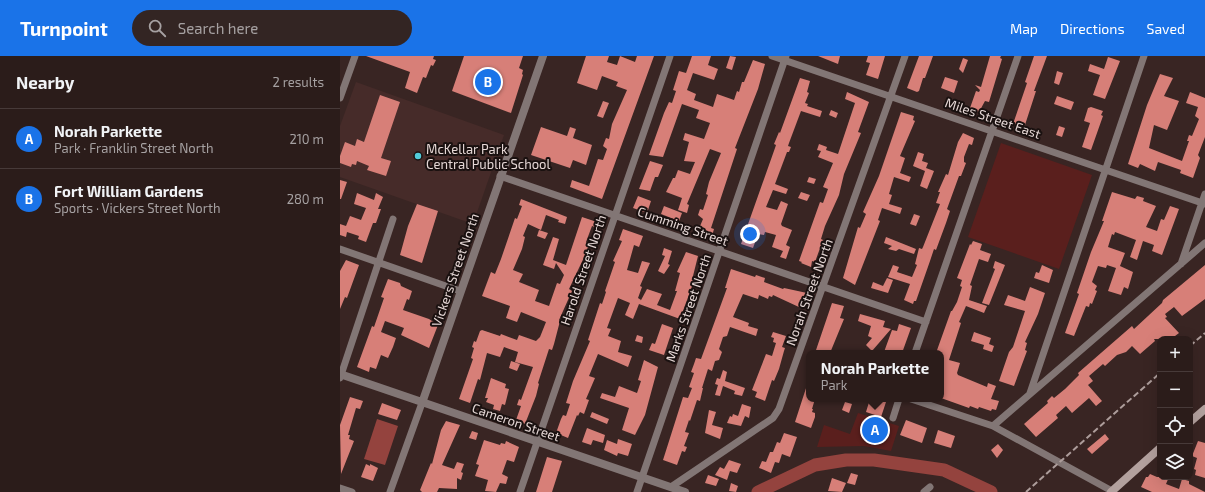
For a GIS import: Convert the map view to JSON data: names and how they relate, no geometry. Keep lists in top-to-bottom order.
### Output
{
  "streets": {
    "street": [
      "Miles Street East",
      "Cumming Street",
      "Vickers Street North",
      "Harold Street North",
      "Norah Street North",
      "Marks Street North",
      "Cameron Street"
    ]
  },
  "crossings": [
    ["Miles Street East", "Norah Street North"],
    ["Miles Street East", "Marks Street North"],
    ["Cumming Street", "Vickers Street North"],
    ["Cumming Street", "Harold Street North"],
    ["Cumming Street", "Norah Street North"],
    ["Cumming Street", "Marks Street North"],
    ["Vickers Street North", "Cameron Street"],
    ["Harold Street North", "Cameron Street"],
    ["Norah Street North", "Cameron Street"],
    ["Marks Street North", "Cameron Street"]
  ],
  "places": ["McKellar Park Central Public School"],
  "page": {
    "header": "Turnpoint",
    "search": "Search here",
    "nav": ["Map", "Directions", "Saved"],
    "heading": ["Nearby", "2 results"],
    "pins": ["B", "A"],
    "list": [
      {
        "mark": "A",
        "name": "Norah Parkette",
        "note": "Park · Franklin Street North",
        "value": "210 m"
      },
      {
        "mark": "B",
        "name": "Fort William Gardens",
        "note": "Sports · Vickers Street North",
        "value": "280 m"
      }
    ],
    "map_buttons": ["+", "−"],
    "popup": ["Norah Parkette", "Park"]
  }
}
